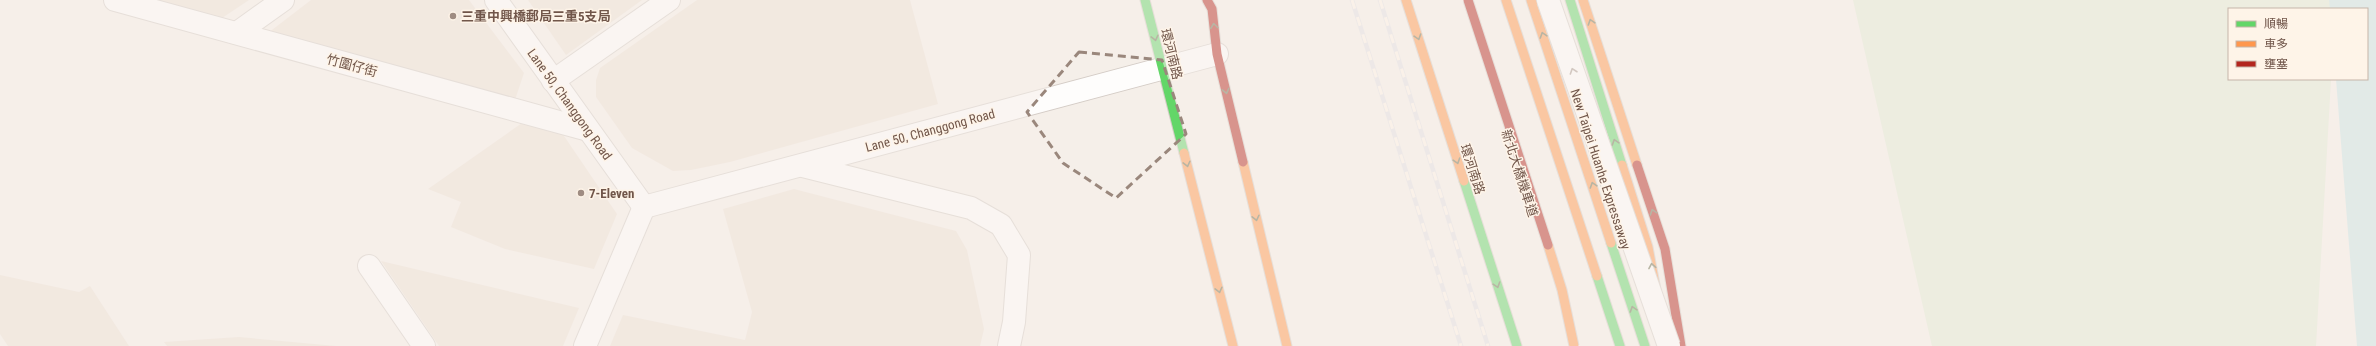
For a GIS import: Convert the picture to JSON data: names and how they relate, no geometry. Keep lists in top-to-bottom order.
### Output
{
  "streets": {
    "main road": ["環河南路", "New Taipei Huanhe Expressaway"],
    "street": ["竹圍仔街", "Lane 50, Changgong Road", "新北大橋機車道"]
  },
  "crossings": [
    ["環河南路", "Lane 50, Changgong Road"],
    ["竹圍仔街", "Lane 50, Changgong Road"]
  ],
  "places": ["三重中興橋郵局三重5支局", "7-Eleven"],
  "legend": ["順暢", "車多", "壅塞"]
}
